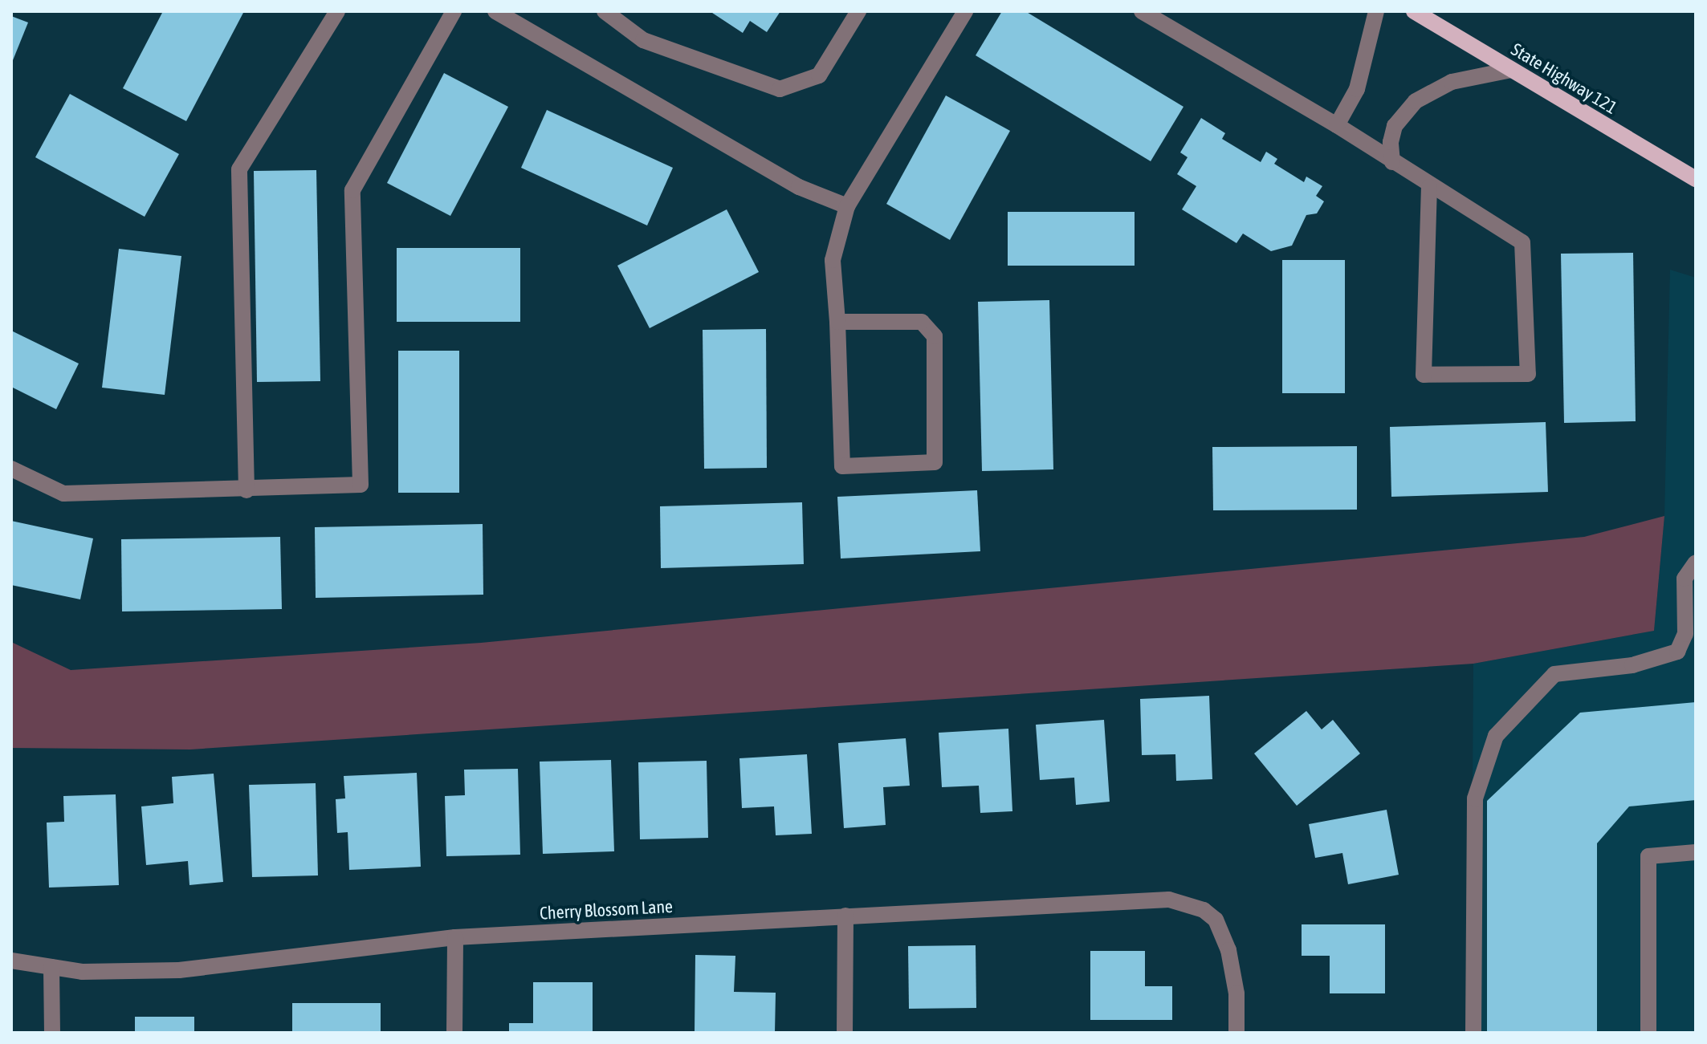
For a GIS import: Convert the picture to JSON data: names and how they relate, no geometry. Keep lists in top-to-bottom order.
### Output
{
  "streets": {
    "main road": ["State Highway 121"],
    "street": ["Cherry Blossom Lane"]
  }
}
